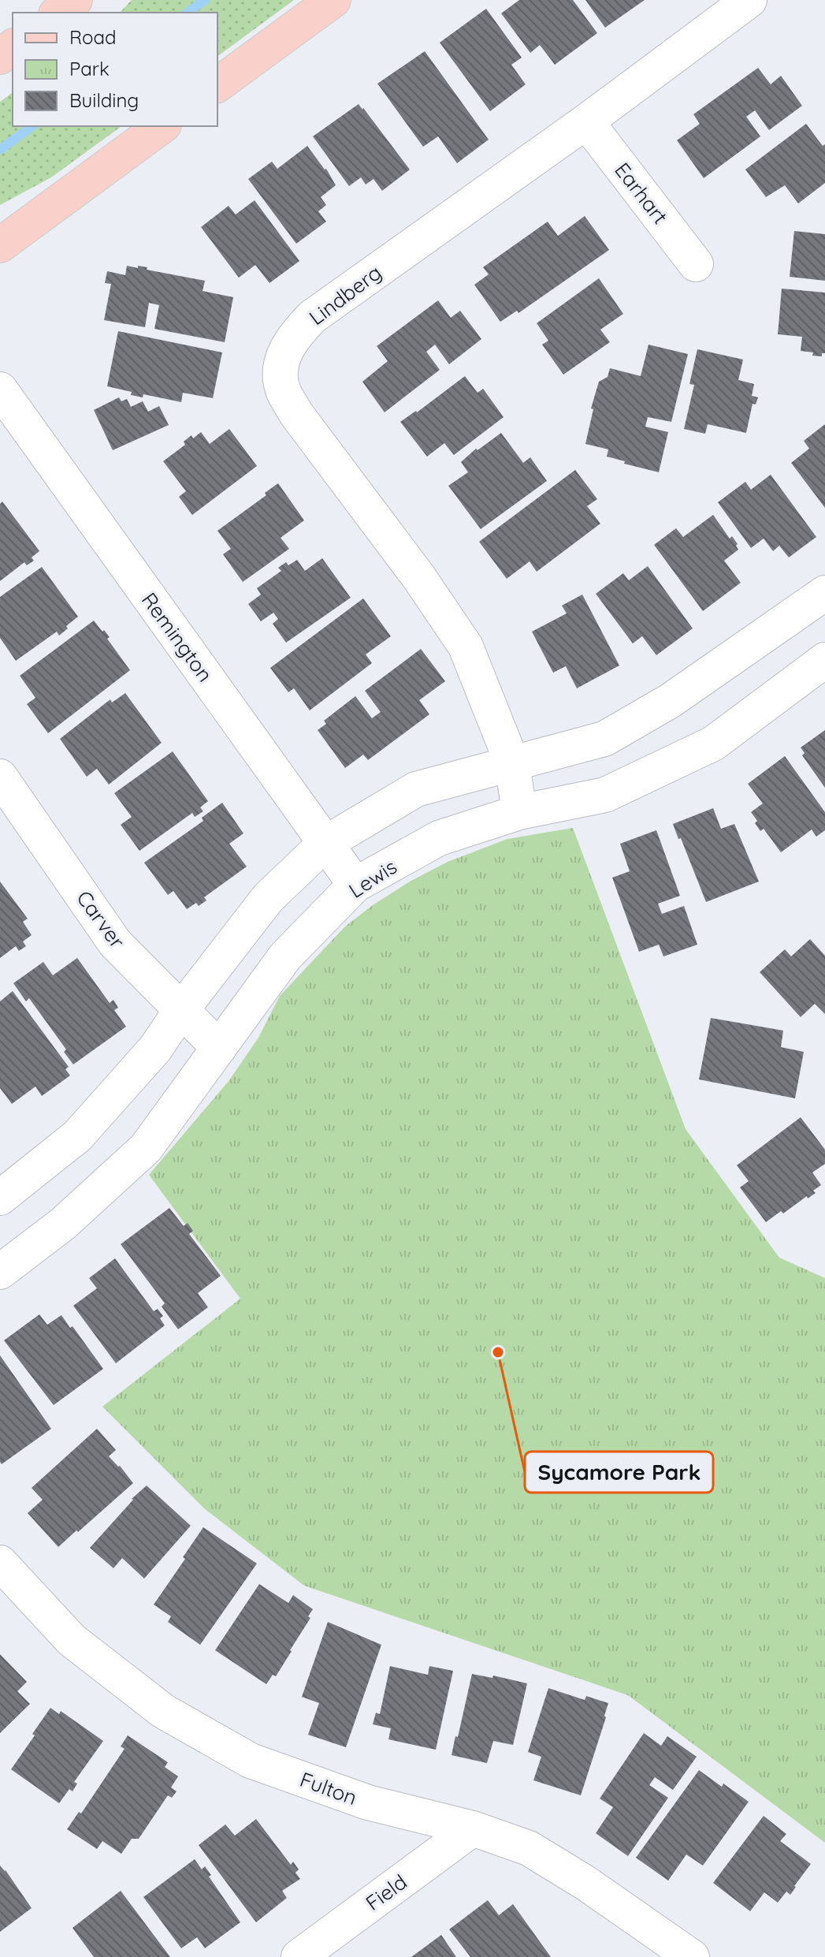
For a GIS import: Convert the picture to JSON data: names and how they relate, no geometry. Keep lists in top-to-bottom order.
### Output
{
  "streets": {
    "street": [
      "Earhart",
      "Lindberg",
      "Remington",
      "Lewis",
      "Carver",
      "Fulton",
      "Field"
    ]
  },
  "crossings": [
    ["Earhart", "Lindberg"],
    ["Lindberg", "Lewis"],
    ["Remington", "Lewis"],
    ["Lewis", "Carver"],
    ["Fulton", "Field"]
  ],
  "places": ["Sycamore Park"],
  "legend": ["Road", "Park", "Building"]
}
